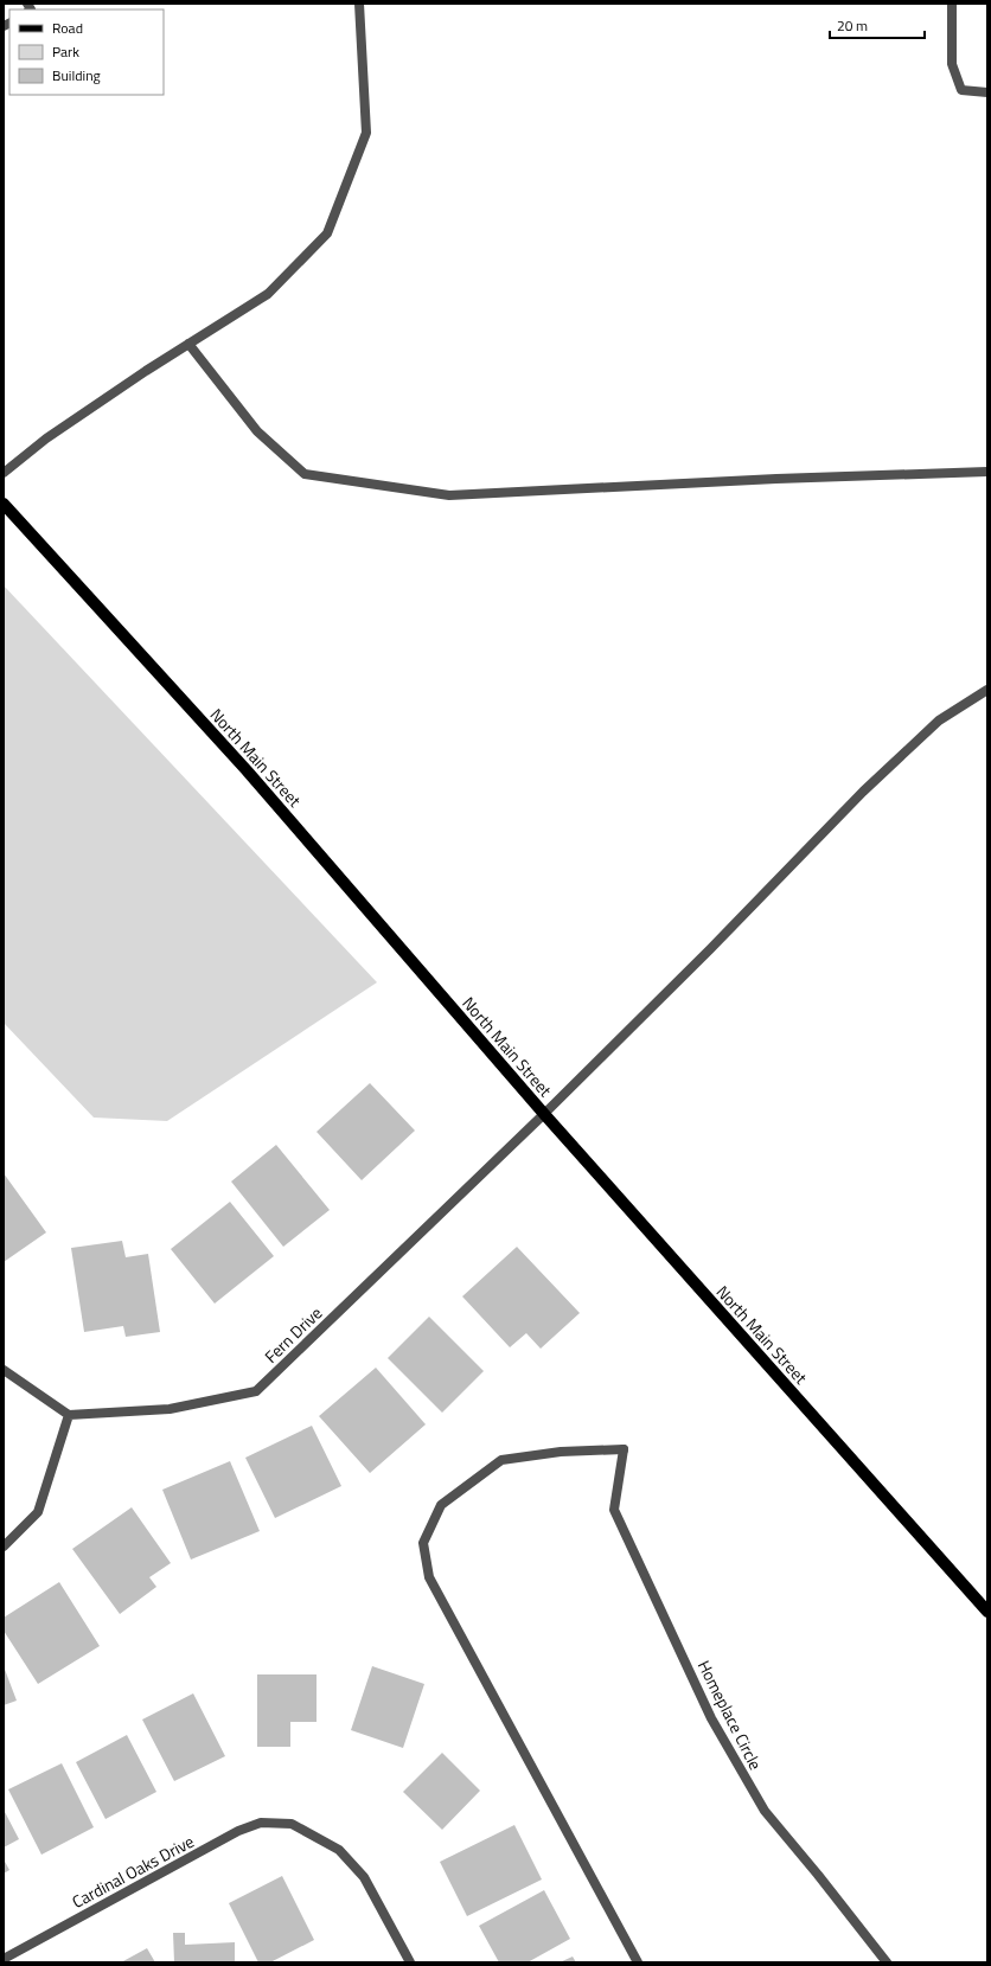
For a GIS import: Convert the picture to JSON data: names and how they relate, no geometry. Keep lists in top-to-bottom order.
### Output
{
  "streets": {
    "main road": ["North Main Street"],
    "street": ["Fern Drive", "Homeplace Circle", "Cardinal Oaks Drive"]
  },
  "crossings": [
    ["North Main Street", "Fern Drive"]
  ],
  "legend": ["Road", "Park", "Building"],
  "scale_bar": "20 m"
}
